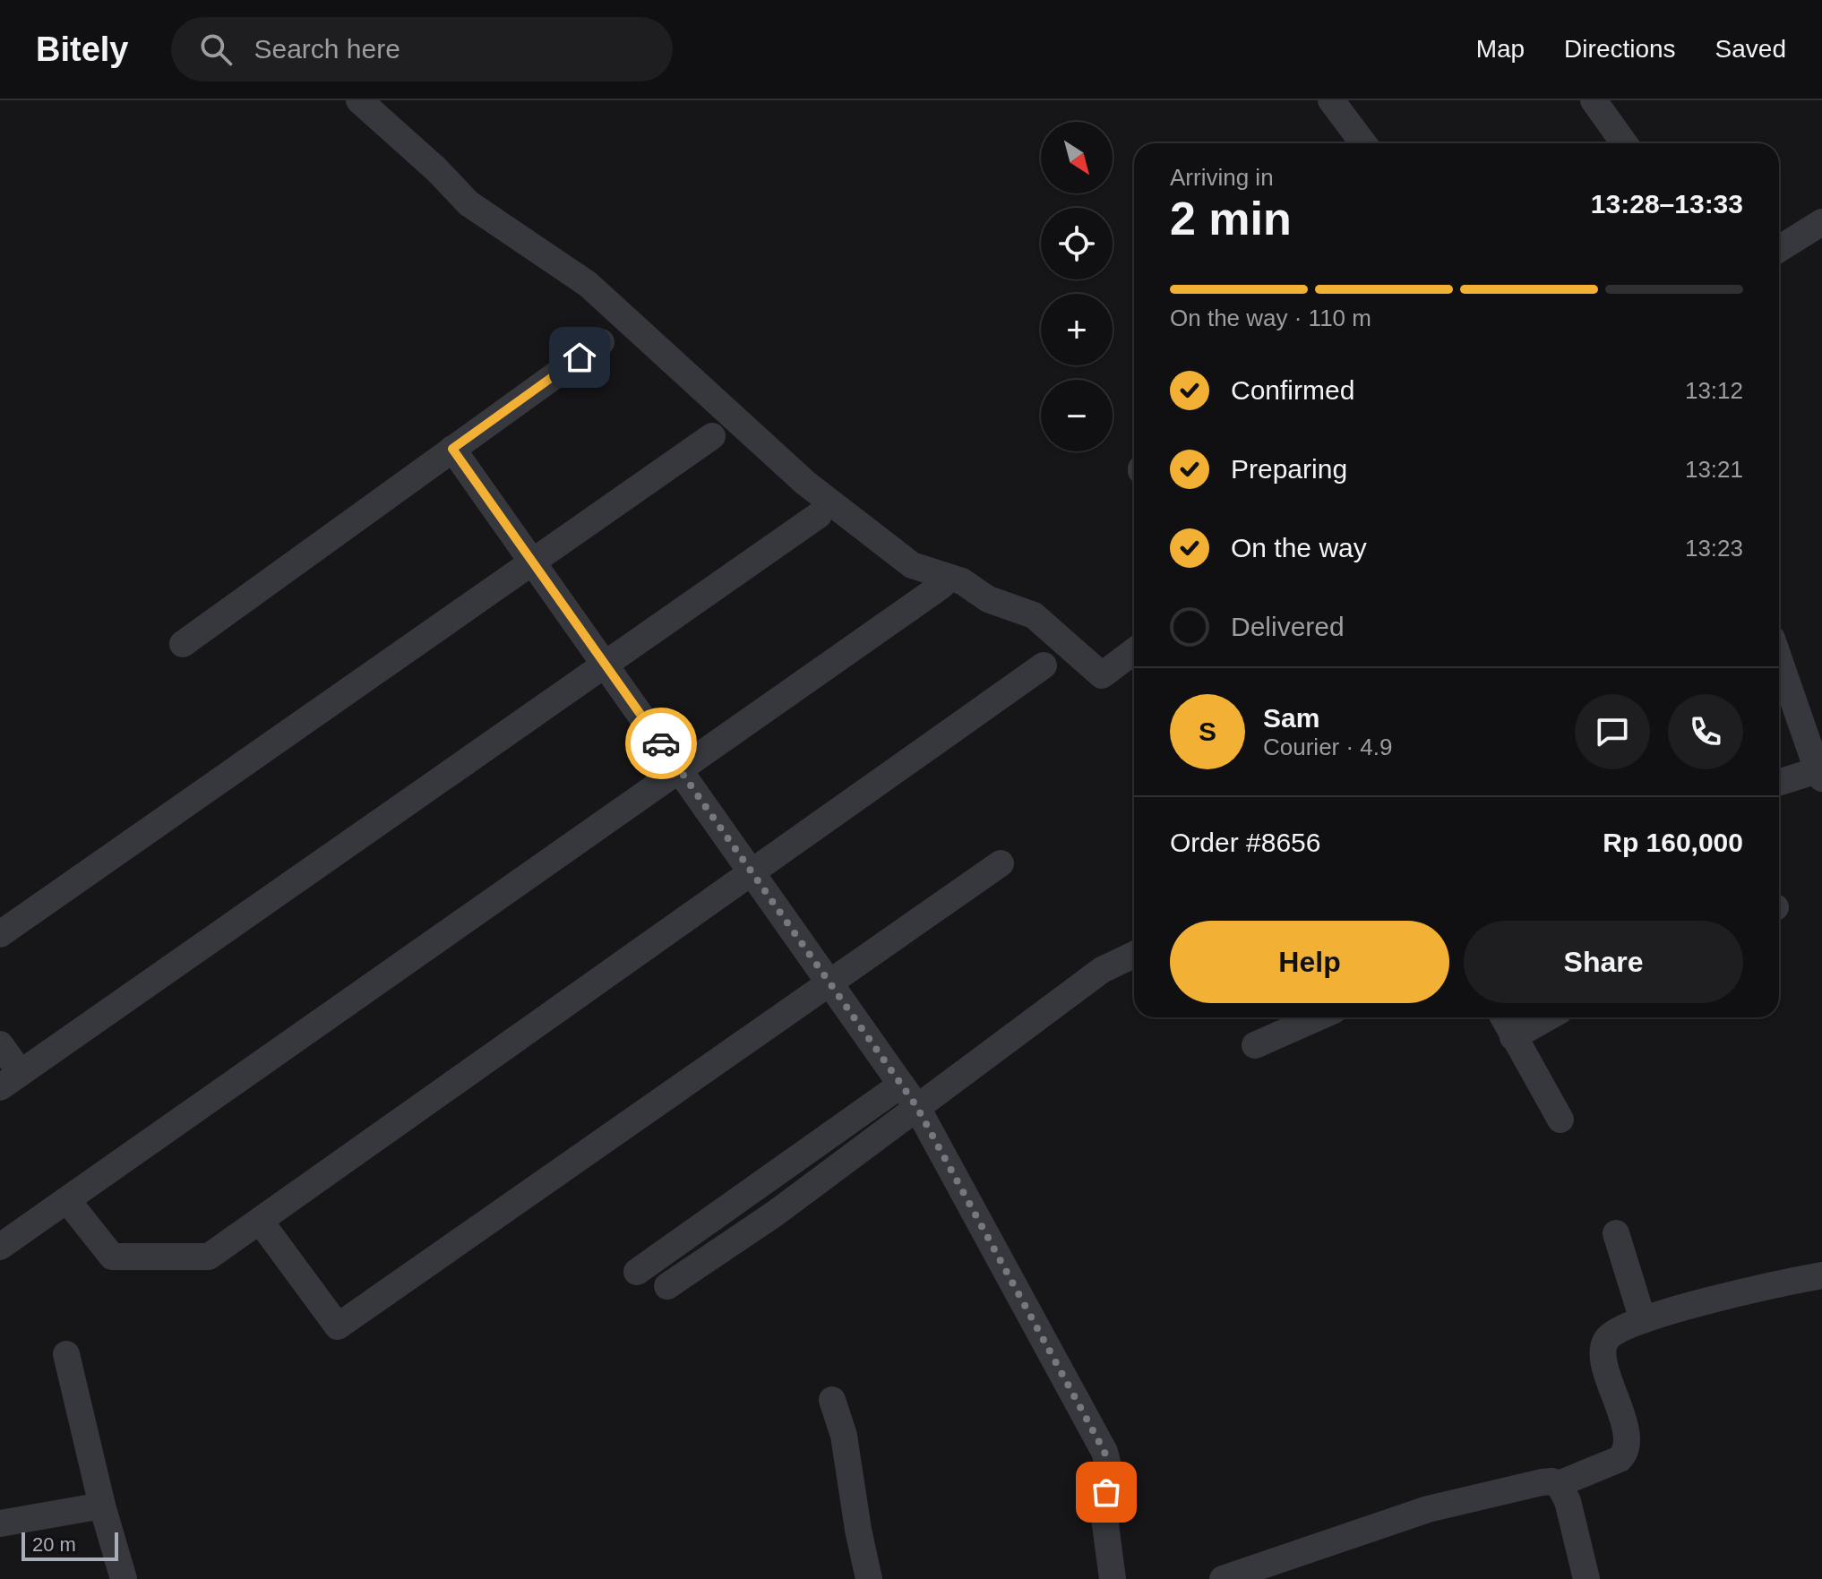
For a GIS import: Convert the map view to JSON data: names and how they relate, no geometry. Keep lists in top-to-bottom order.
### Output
{
  "scale_bar": "20 m",
  "north": "bottom right",
  "page": {
    "header": "Bitely",
    "search": "Search here",
    "nav": ["Map", "Directions", "Saved"],
    "map_buttons": ["+", "−"],
    "heading": ["2 min", "Arriving in", "13:28–13:33"],
    "panel": [
      "Sam",
      "Courier · 4.9",
      "Order #8656",
      "Rp 160,000"
    ],
    "bar": "On the way · 110 m",
    "list": [
      ["Confirmed", "13:12"],
      ["Preparing", "13:21"],
      ["On the way", "13:23"],
      "Delivered"
    ],
    "round": "S",
    "buttons": ["Help", "Share"],
    "scale": "20 m"
  }
}
